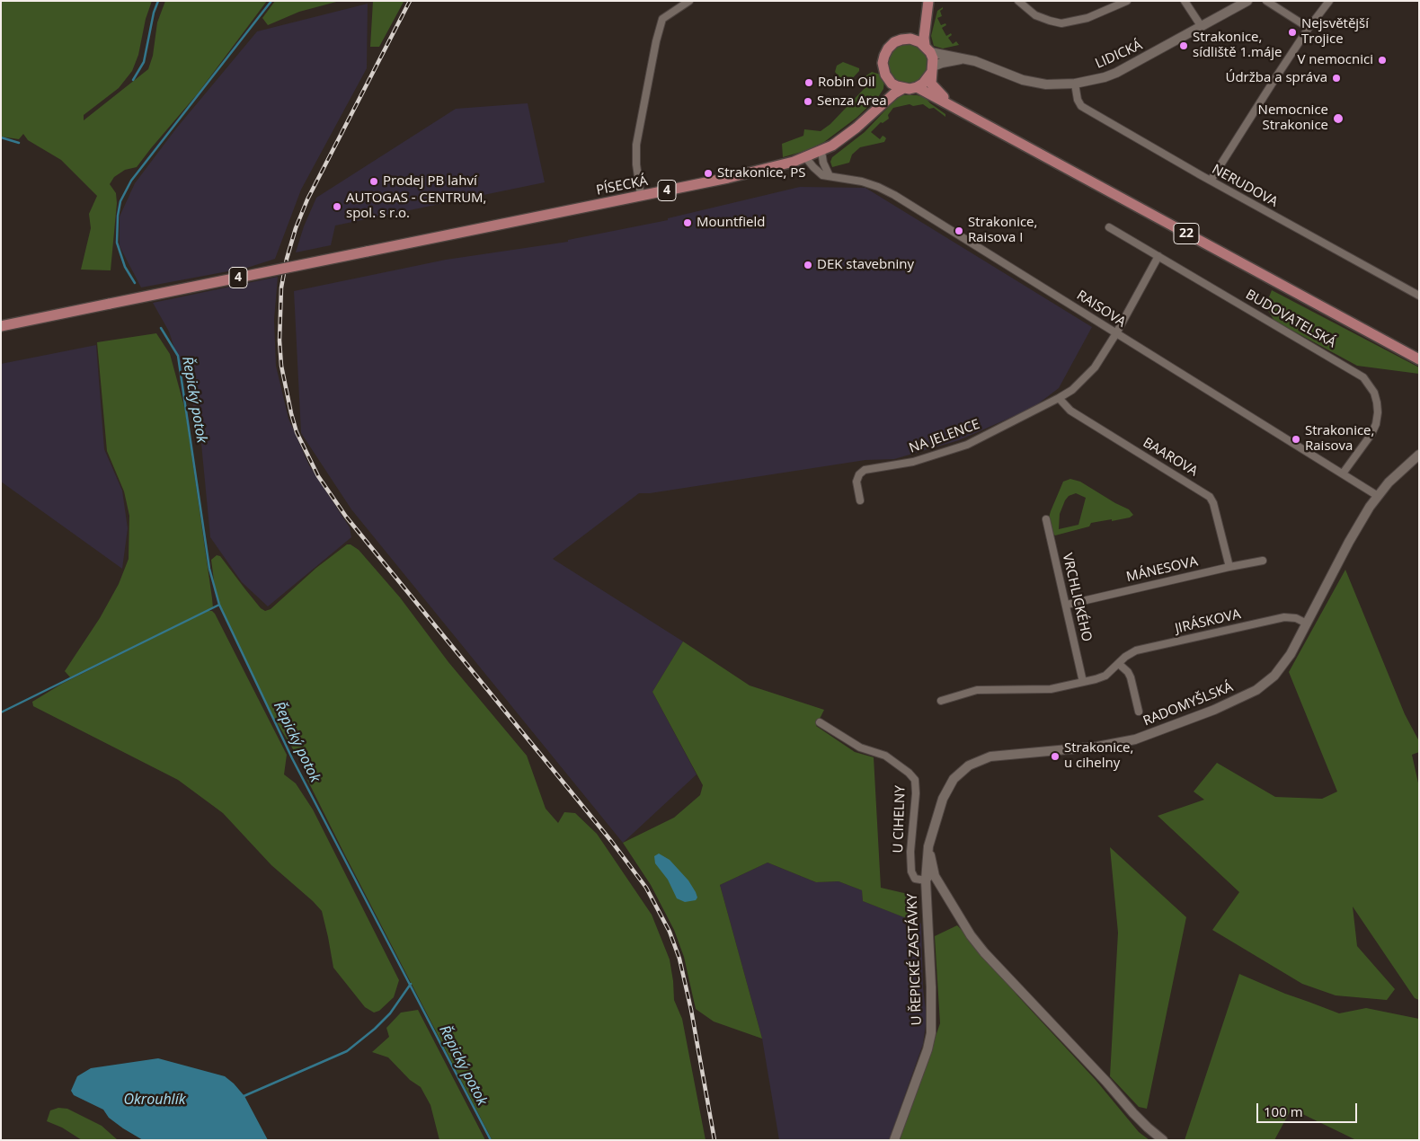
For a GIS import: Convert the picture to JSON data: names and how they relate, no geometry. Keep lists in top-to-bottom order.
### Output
{
  "streets": {
    "main road": [
      "LIDICKÁ",
      "PÍSECKÁ",
      "4",
      "22",
      "RADOMYŠLSKÁ",
      "U ŘEPICKÉ ZASTÁVKY"
    ],
    "street": [
      "NERUDOVA",
      "RAISOVA",
      "BUDOVATELSKÁ",
      "NA JELENCE",
      "BAAROVA",
      "MÁNESOVA",
      "VRCHLICKÉHO",
      "JIRÁSKOVA",
      "U CIHELNY"
    ]
  },
  "crossings": [
    ["LIDICKÁ", "PÍSECKÁ"],
    ["LIDICKÁ", "NERUDOVA"],
    ["LIDICKÁ", "22"],
    ["PÍSECKÁ", "22"],
    ["PÍSECKÁ", "RAISOVA"],
    ["RAISOVA", "BUDOVATELSKÁ"],
    ["RAISOVA", "NA JELENCE"],
    ["RAISOVA", "RADOMYŠLSKÁ"],
    ["BUDOVATELSKÁ", "NA JELENCE"],
    ["NA JELENCE", "BAAROVA"],
    ["BAAROVA", "MÁNESOVA"],
    ["MÁNESOVA", "VRCHLICKÉHO"],
    ["VRCHLICKÉHO", "JIRÁSKOVA"],
    ["JIRÁSKOVA", "RADOMYŠLSKÁ"],
    ["RADOMYŠLSKÁ", "U CIHELNY"],
    ["RADOMYŠLSKÁ", "U ŘEPICKÉ ZASTÁVKY"],
    ["U CIHELNY", "U ŘEPICKÉ ZASTÁVKY"]
  ],
  "water": ["Řepický potok", "Okrouhlík"],
  "places": [
    "Nejsvětější Trojice",
    "Strakonice, sídliště 1.máje",
    "V nemocnici",
    "Údržba a správa",
    "Robin Oil",
    "Senza Area",
    "Nemocnice Strakonice",
    "Strakonice, PS",
    "Prodej PB lahví",
    "AUTOGAS - CENTRUM, spol. s r.o.",
    "Mountfield",
    "Strakonice, Raisova I",
    "DEK stavebniny",
    "Strakonice, Raisova",
    "Strakonice, u cihelny"
  ],
  "scale_bar": "100 m"
}
